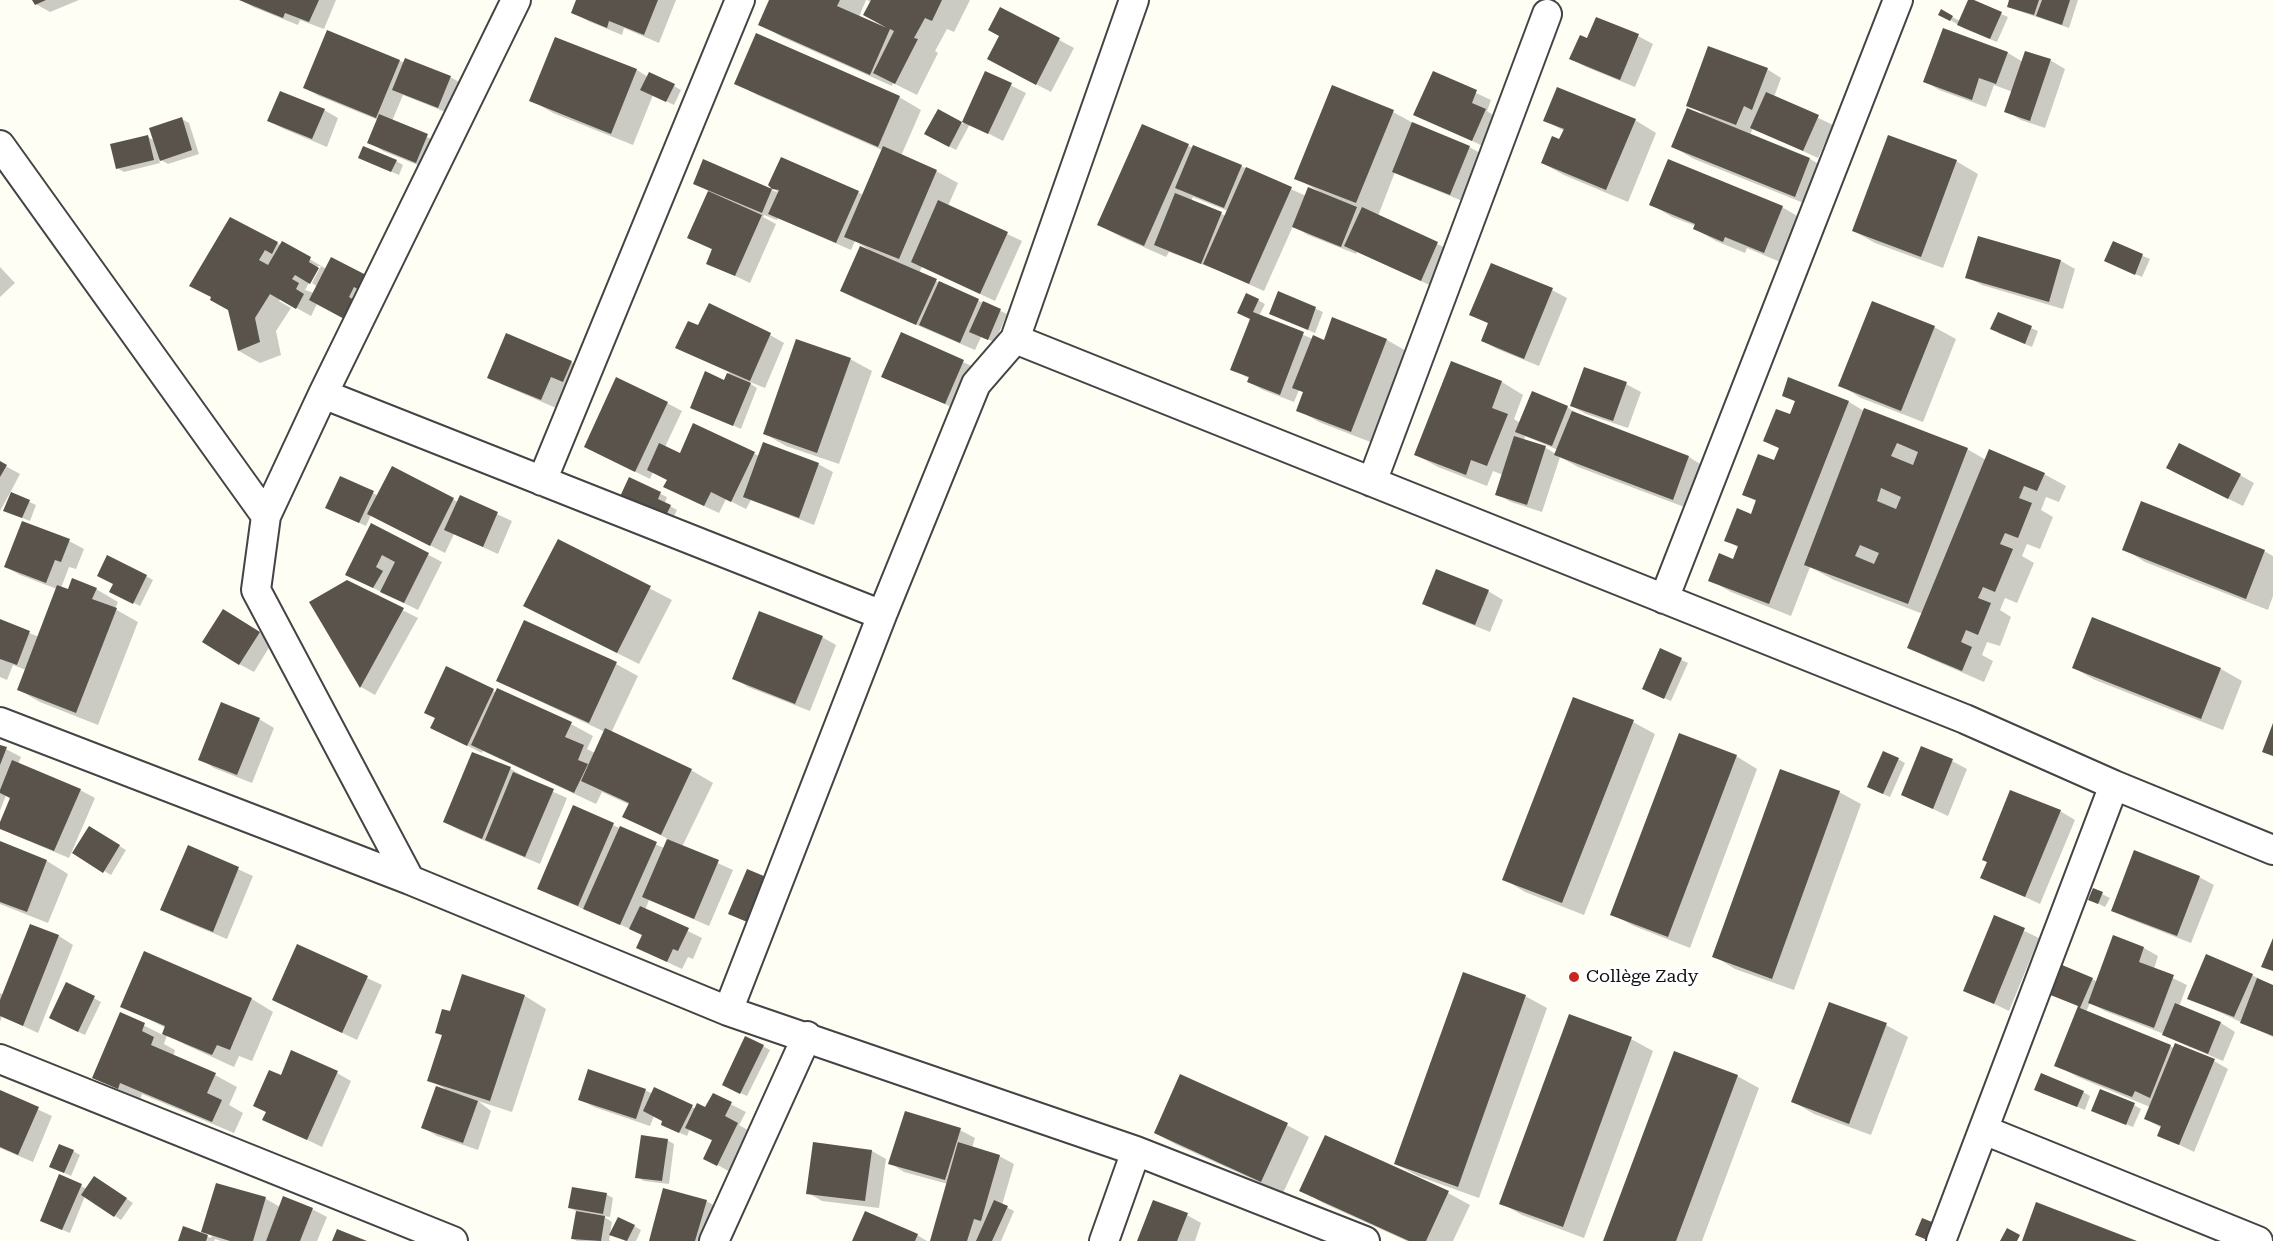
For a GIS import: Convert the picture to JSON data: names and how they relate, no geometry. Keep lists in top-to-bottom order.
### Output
{
  "places": ["Collège Zady"]
}
